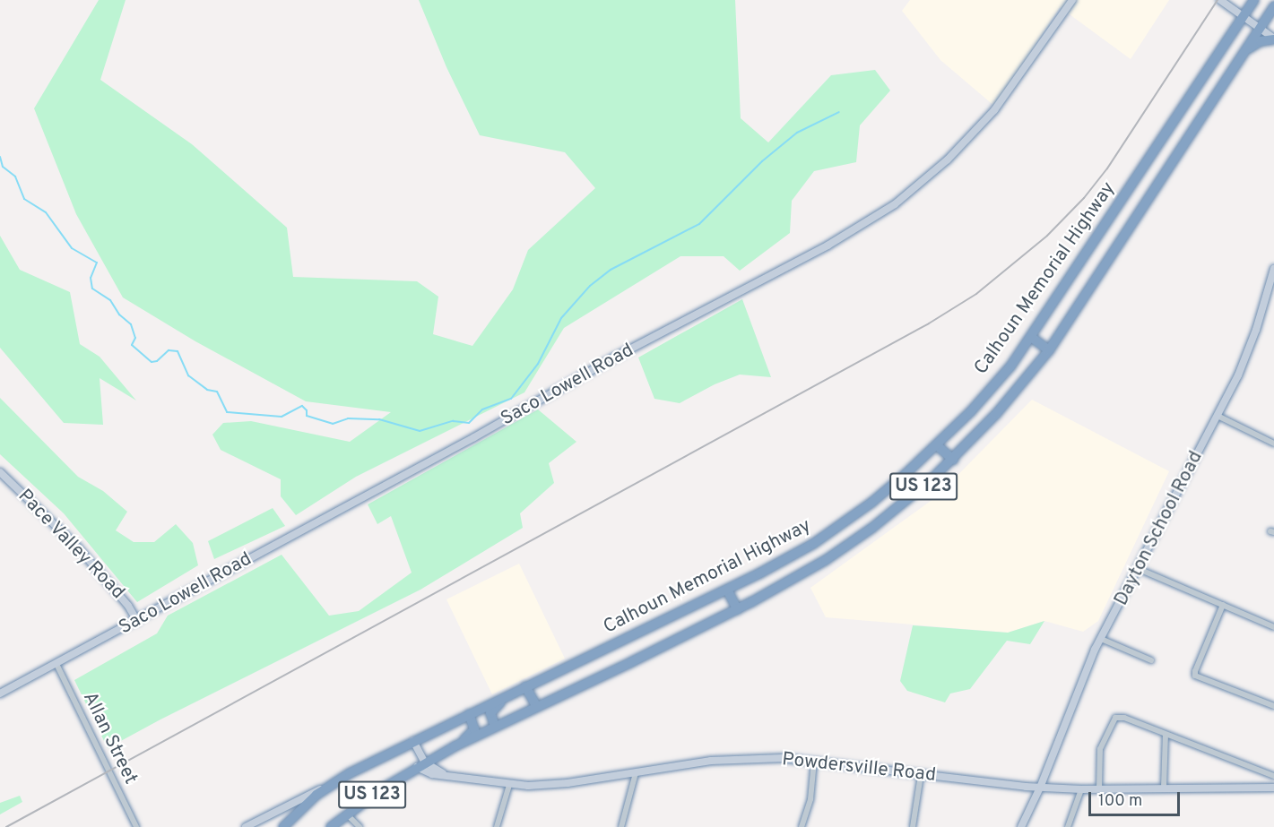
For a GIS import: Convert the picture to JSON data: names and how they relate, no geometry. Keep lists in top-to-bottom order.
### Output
{
  "streets": {
    "highway": ["Calhoun Memorial Highway", "US 123"],
    "street": [
      "Saco Lowell Road",
      "Dayton School Road",
      "Pace Valley Road",
      "Allan Street",
      "Powdersville Road"
    ]
  },
  "crossings": [
    ["Calhoun Memorial Highway", "Powdersville Road"],
    ["Saco Lowell Road", "Pace Valley Road"],
    ["Saco Lowell Road", "Allan Street"],
    ["Dayton School Road", "Powdersville Road"]
  ],
  "scale_bar": "100 m"
}
